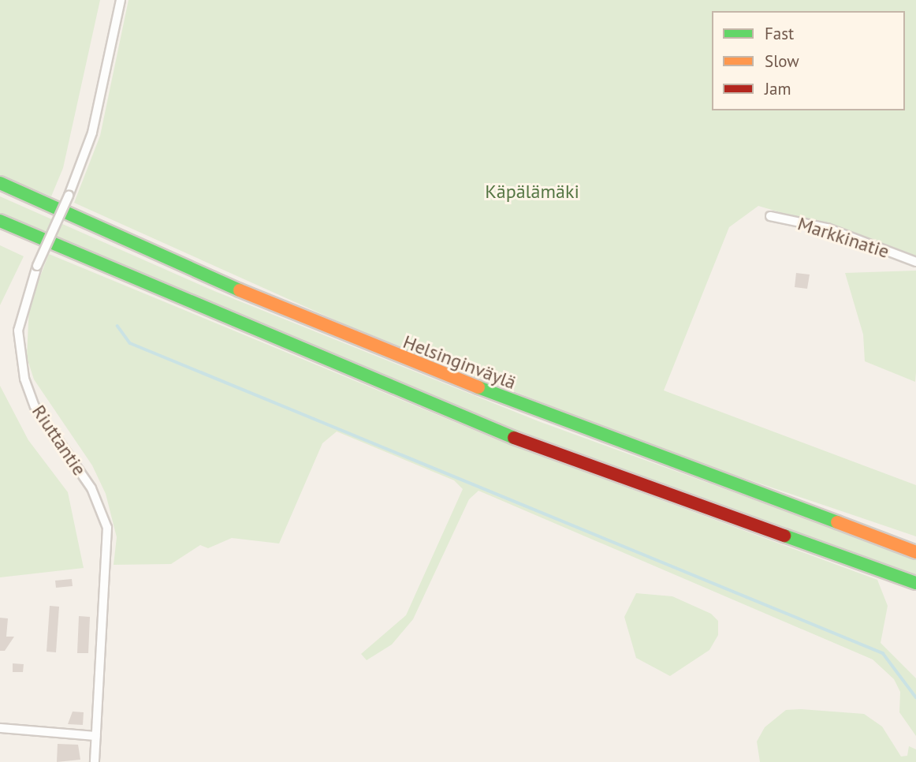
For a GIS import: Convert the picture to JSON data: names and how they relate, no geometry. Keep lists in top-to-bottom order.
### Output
{
  "streets": {
    "highway": ["Helsinginväylä"],
    "street": ["Markkinatie", "Riuttantie"]
  },
  "parks": ["Käpälämäki"],
  "legend": ["Fast", "Slow", "Jam"]
}
